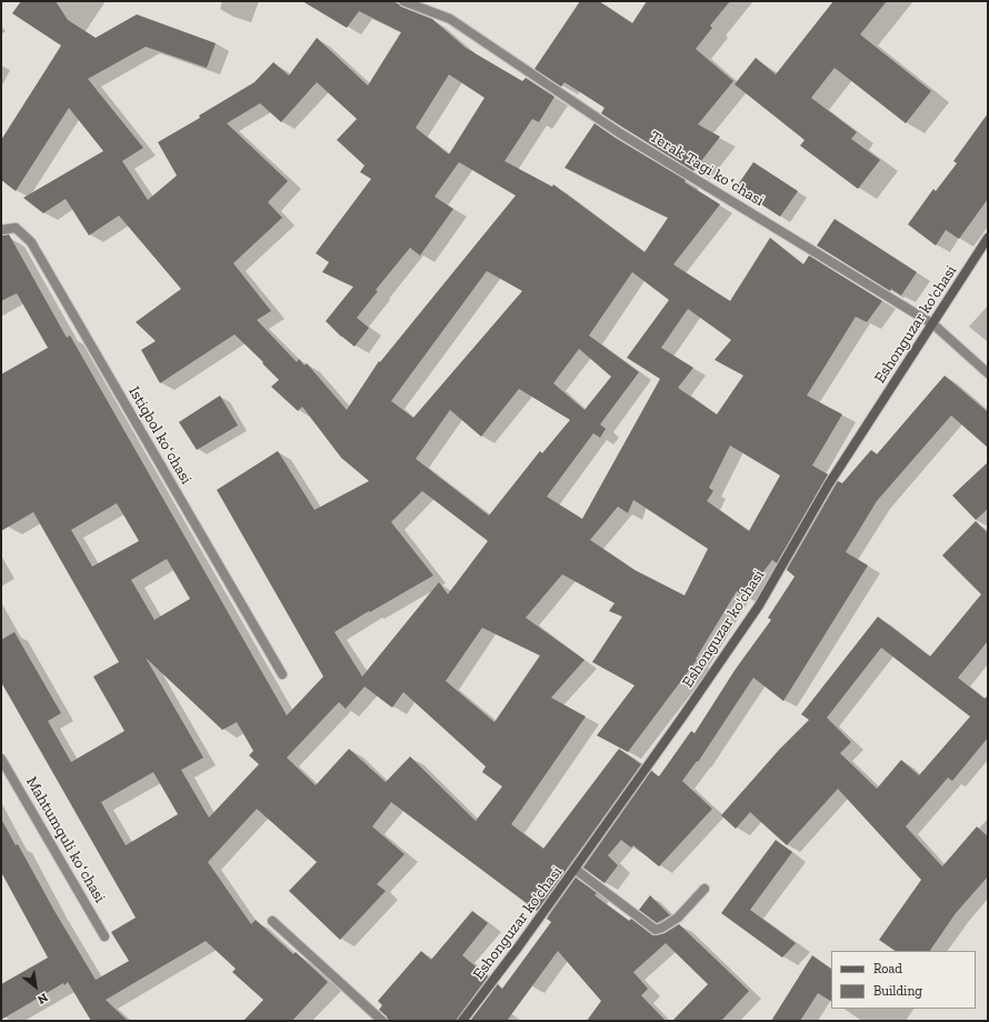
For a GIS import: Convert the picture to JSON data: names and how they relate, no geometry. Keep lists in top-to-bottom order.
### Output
{
  "streets": {
    "street": [
      "Terak Tagi koʻchasi",
      "Eshonguzar ko'chasi",
      "Istiqbol koʻchasi",
      "Mahtumquli koʻchasi"
    ]
  },
  "crossings": [
    ["Terak Tagi koʻchasi", "Eshonguzar ko'chasi"]
  ],
  "legend": ["Road", "Building"],
  "north": "bottom right"
}
